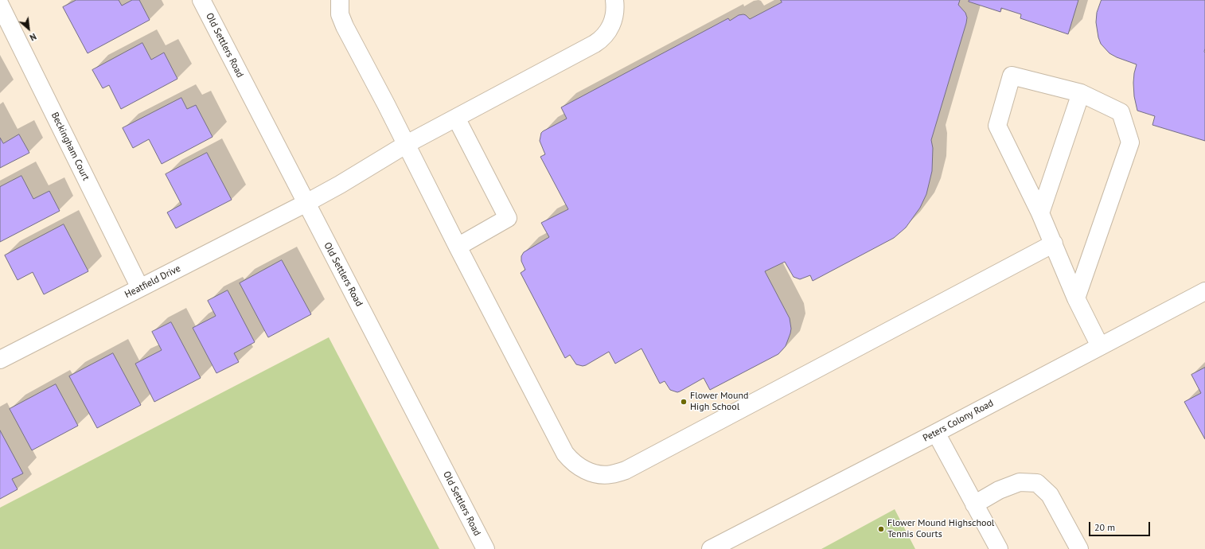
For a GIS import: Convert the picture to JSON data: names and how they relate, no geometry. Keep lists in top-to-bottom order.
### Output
{
  "streets": {
    "street": [
      "Old Settlers Road",
      "Beckingham Court",
      "Heatfield Drive",
      "Peters Colony Road"
    ]
  },
  "crossings": [
    ["Old Settlers Road", "Heatfield Drive"],
    ["Beckingham Court", "Heatfield Drive"]
  ],
  "places": ["Flower Mound High School", "Flower Mound Highschool Tennis Courts"],
  "scale_bar": "20 m",
  "north": "bottom right"
}
